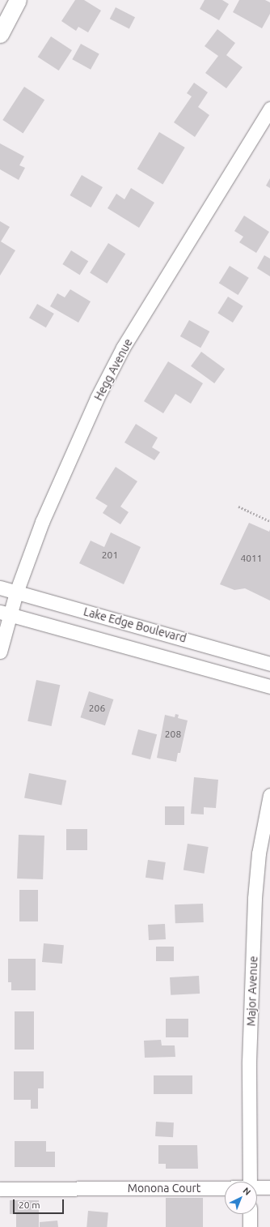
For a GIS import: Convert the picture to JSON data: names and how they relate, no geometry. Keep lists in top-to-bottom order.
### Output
{
  "streets": {
    "street": [
      "Hegg Avenue",
      "Lake Edge Boulevard",
      "Major Avenue",
      "Monona Court"
    ]
  },
  "crossings": [
    ["Hegg Avenue", "Lake Edge Boulevard"]
  ],
  "house_numbers": [
    "201",
    "4011",
    "206",
    "208"
  ],
  "scale_bar": "20 m",
  "north": "top right"
}
